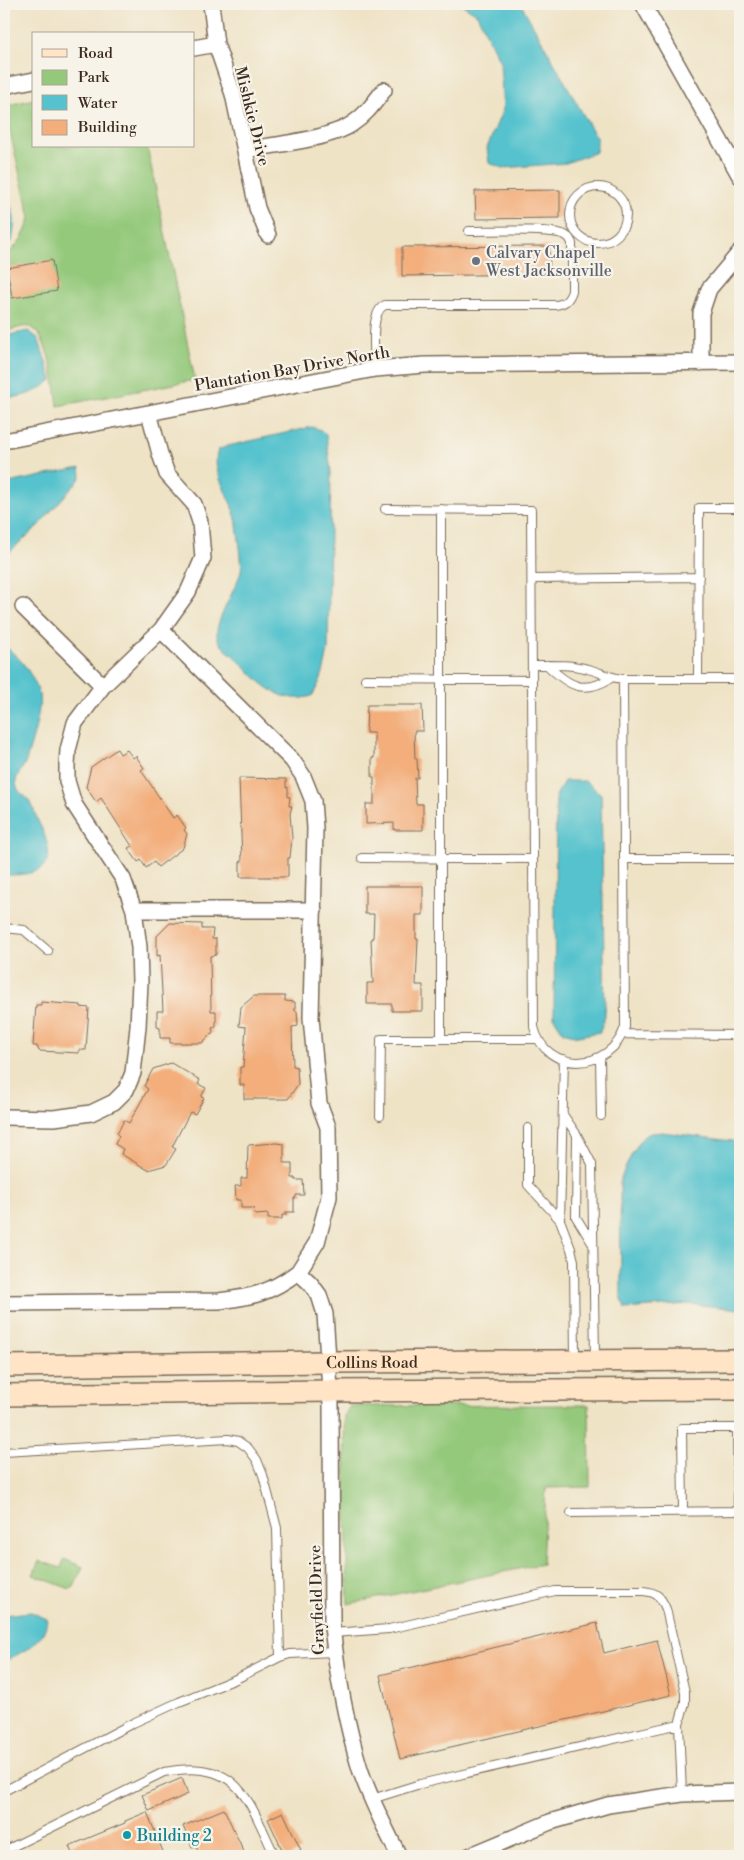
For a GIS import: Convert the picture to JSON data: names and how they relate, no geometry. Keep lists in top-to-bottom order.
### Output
{
  "streets": {
    "main road": ["Collins Road"],
    "street": ["Mishkie Drive", "Plantation Bay Drive North", "Grayfield Drive"]
  },
  "crossings": [
    ["Collins Road", "Grayfield Drive"]
  ],
  "places": ["Calvary Chapel West Jacksonville", "Building 2"],
  "legend": [
    "Road",
    "Park",
    "Water",
    "Building"
  ]
}
